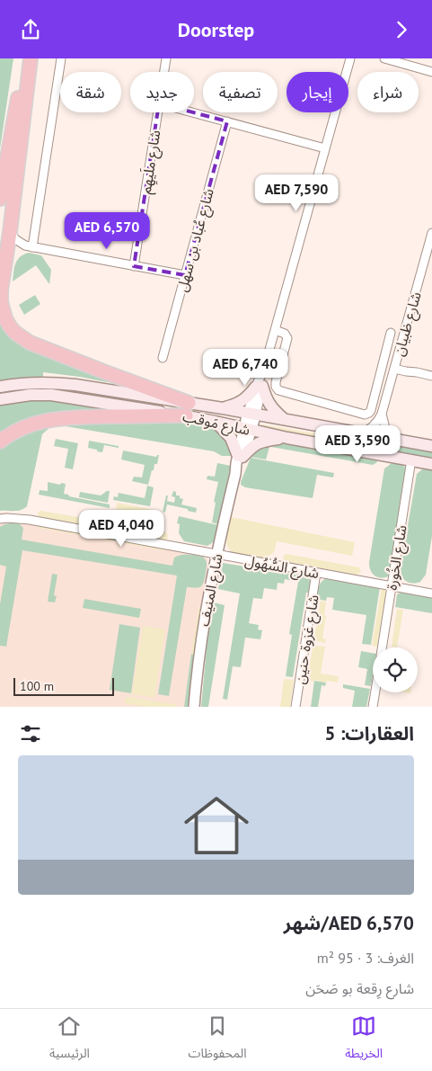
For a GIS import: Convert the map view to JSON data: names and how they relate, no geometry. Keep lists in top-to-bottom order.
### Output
{
  "streets": {
    "main road": ["شارع مَوقب"],
    "street": [
      "شارع ملَيهِم",
      "شارع عُباد بن سهل",
      "شارع ظبيان",
      "شارع الخُورة",
      "شارع السُّهُول",
      "شارع المنيف",
      "شارع غزوة حنين"
    ]
  },
  "crossings": [
    ["شارع ظبيان", "شارع مَوقب"],
    ["شارع مَوقب", "شارع الخُورة"],
    ["شارع مَوقب", "شارع المنيف"],
    ["شارع الخُورة", "شارع السُّهُول"],
    ["شارع السُّهُول", "شارع المنيف"],
    ["شارع السُّهُول", "شارع غزوة حنين"]
  ],
  "scale_bar": "100 m",
  "page": {
    "header": "Doorstep",
    "chip": [
      "شراء",
      "إيجار",
      "تصفية",
      "جديد",
      "شقة"
    ],
    "price": [
      "AED 7,590",
      "AED 6,570",
      "AED 6,740",
      "AED 3,590",
      "AED 4,040"
    ],
    "scale": "100 m",
    "heading": "العقارات: 5",
    "list": [
      {
        "name": "AED 6,570/شهر",
        "note": "الغرف: 3 · 95 m² · شارع رِقعة بو صَحَن"
      }
    ],
    "tabs": ["الخريطة", "المحفوظات", "الرئيسية"]
  }
}
